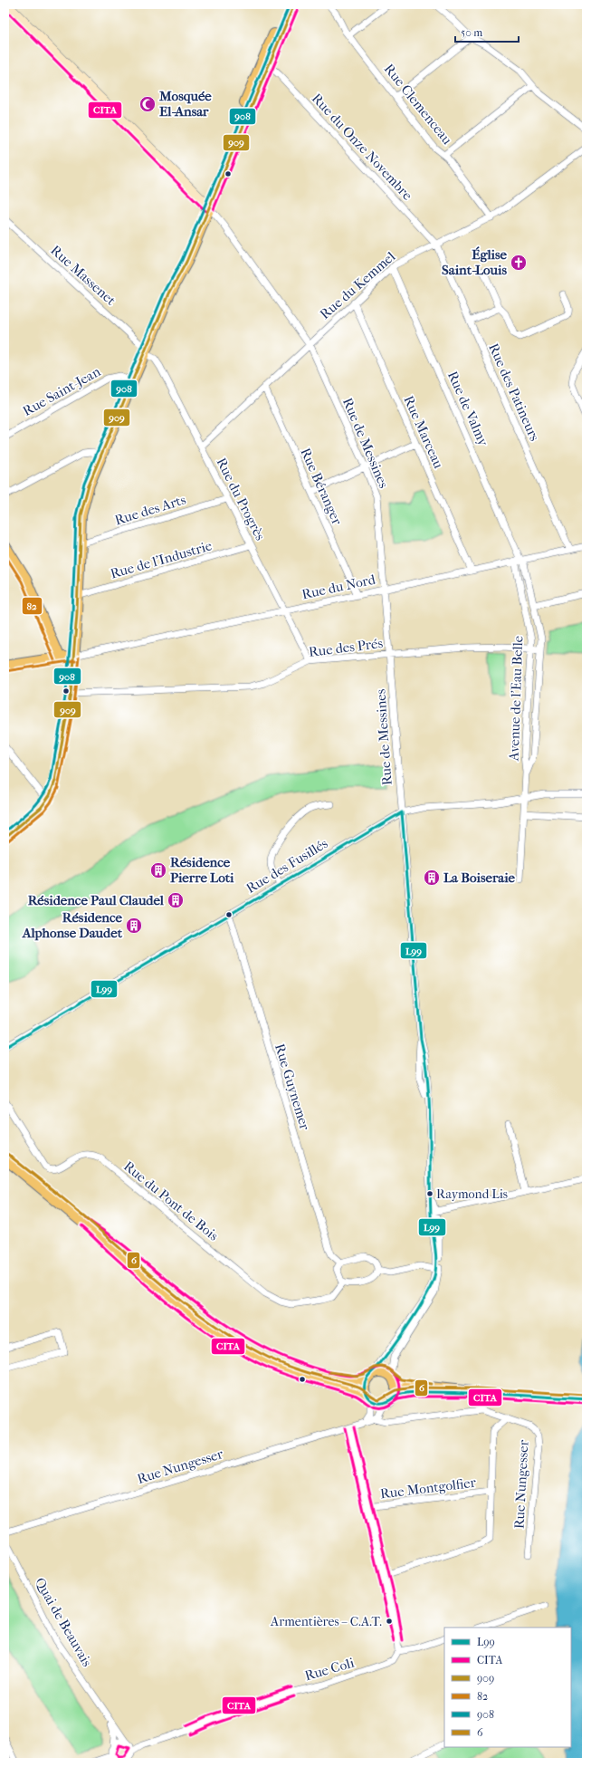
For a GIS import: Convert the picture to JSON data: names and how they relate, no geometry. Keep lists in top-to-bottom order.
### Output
{
  "streets": {
    "street": [
      "Rue Clemenceau",
      "Rue du Onze Novembre",
      "Rue Massenet",
      "Rue du Kemmel",
      "Rue Saint-Jean",
      "Rue des Patineurs",
      "Rue de Valmy",
      "Rue Marceau",
      "Rue de Messines",
      "Rue Béranger",
      "Rue du Progrès",
      "Rue des Arts",
      "Rue de l'Industrie",
      "Rue du Nord",
      "Rue des Prés",
      "Avenue de l'Eau Belle",
      "Rue des Fusillés",
      "Rue Guynemer",
      "Rue du Pont de Bois",
      "Rue Nungesser",
      "Rue Montgolfier",
      "Quai de Beauvais",
      "Rue Coli"
    ]
  },
  "crossings": [
    ["Rue Clemenceau", "Rue du Kemmel"],
    ["Rue du Onze Novembre", "Rue du Kemmel"],
    ["Rue du Onze Novembre", "Rue des Patineurs"],
    ["Rue Massenet", "Rue du Progrès"],
    ["Rue du Kemmel", "Rue des Patineurs"],
    ["Rue du Kemmel", "Rue de Valmy"],
    ["Rue du Kemmel", "Rue Marceau"],
    ["Rue du Kemmel", "Rue de Messines"],
    ["Rue du Kemmel", "Rue Béranger"],
    ["Rue du Kemmel", "Rue du Progrès"],
    ["Rue des Patineurs", "Rue du Nord"],
    ["Rue de Valmy", "Rue du Nord"],
    ["Rue de Valmy", "Avenue de l'Eau Belle"],
    ["Rue Marceau", "Rue du Nord"],
    ["Rue de Messines", "Rue du Nord"],
    ["Rue de Messines", "Rue des Prés"],
    ["Rue de Messines", "Rue des Fusillés"],
    ["Rue Béranger", "Rue du Nord"],
    ["Rue du Progrès", "Rue des Arts"],
    ["Rue du Progrès", "Rue de l'Industrie"],
    ["Rue du Progrès", "Rue du Nord"],
    ["Rue du Progrès", "Rue des Prés"],
    ["Rue du Nord", "Avenue de l'Eau Belle"],
    ["Rue des Prés", "Avenue de l'Eau Belle"],
    ["Avenue de l'Eau Belle", "Rue des Fusillés"],
    ["Rue des Fusillés", "Rue Guynemer"],
    ["Rue Guynemer", "Rue du Pont de Bois"],
    ["Quai de Beauvais", "Rue Coli"]
  ],
  "places": {
    "mosque": ["Mosquée El-Ansar"],
    "church": ["Église Saint-Louis"],
    "building": [
      "Résidence Pierre Loti",
      "La Boiseraie",
      "Résidence Paul Claudel",
      "Résidence Alphonse Daudet"
    ],
    "other": ["Raymond Lis", "Armentières – C.A.T."]
  },
  "lines": [
    "transit line 909",
    "transit line 908",
    "transit line CITA",
    "transit line 82",
    "transit line L99",
    "transit line 6"
  ],
  "legend": [
    "L99",
    "CITA",
    "909",
    "82",
    "908",
    "6"
  ],
  "scale_bar": "50 m"
}
